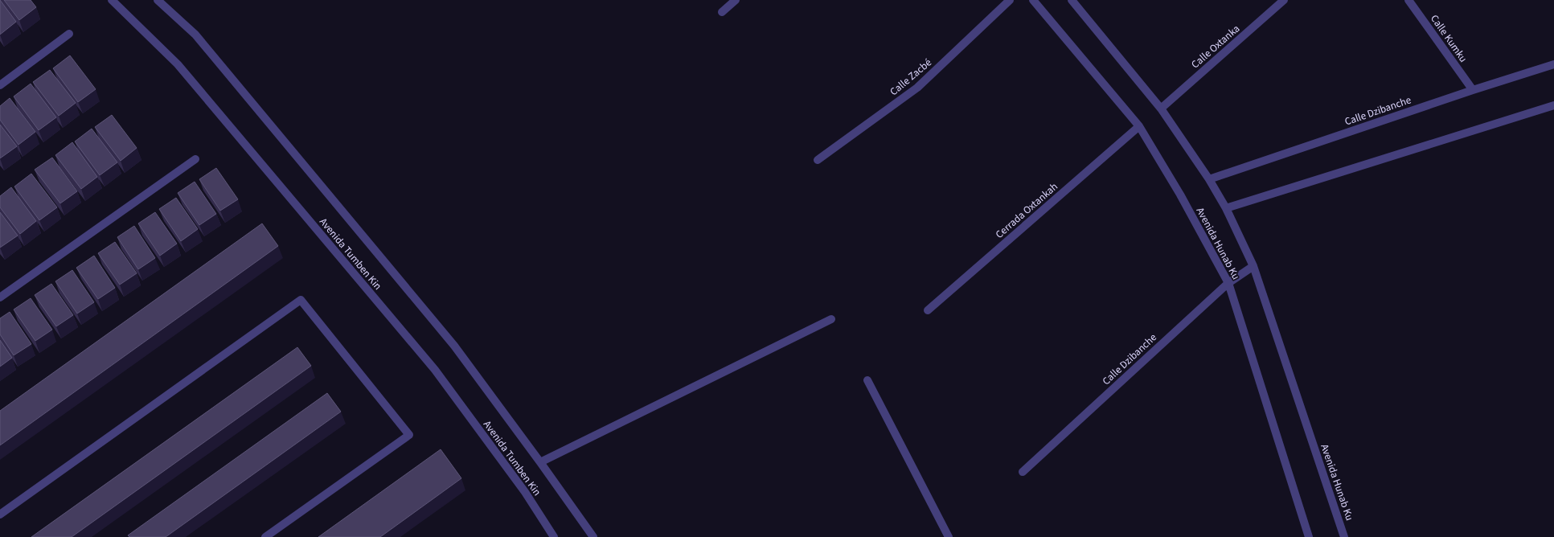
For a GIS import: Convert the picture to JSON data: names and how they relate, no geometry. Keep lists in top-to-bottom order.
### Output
{
  "streets": {
    "street": [
      "Calle Kumku",
      "Calle Oxtanka",
      "Calle Zacbé",
      "Calle Dzibanche",
      "Cerrada Oxtankah",
      "Avenida Hunab Ku",
      "Avenida Tumben Kin"
    ]
  },
  "crossings": [
    ["Calle Kumku", "Calle Dzibanche"],
    ["Calle Oxtanka", "Avenida Hunab Ku"],
    ["Calle Dzibanche", "Avenida Hunab Ku"],
    ["Cerrada Oxtankah", "Avenida Hunab Ku"]
  ]
}
